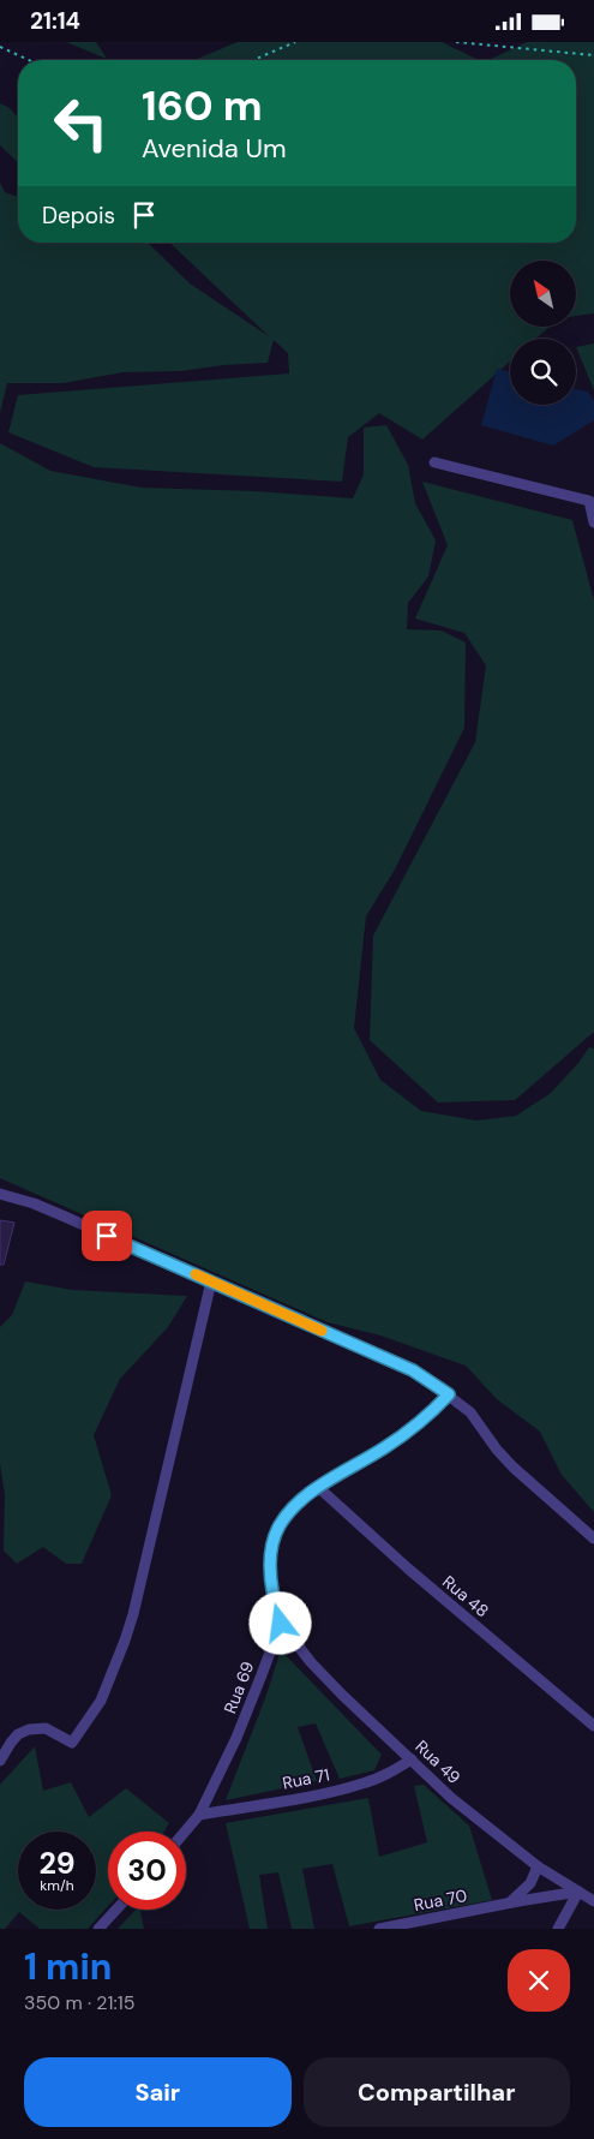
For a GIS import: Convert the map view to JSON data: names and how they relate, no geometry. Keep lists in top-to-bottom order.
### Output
{
  "streets": {
    "street": [
      "Rua 48",
      "Rua 69",
      "Rua 49",
      "Rua 71",
      "Rua 70"
    ]
  },
  "crossings": [
    ["Rua 69", "Rua 49"],
    ["Rua 69", "Rua 71"],
    ["Rua 49", "Rua 71"],
    ["Rua 49", "Rua 70"]
  ],
  "north": "top left",
  "page": {
    "status": "21:14",
    "turn": ["160 m", "Avenida Um"],
    "then": "Depois",
    "speed": "29 km/h",
    "limit": "30",
    "heading": ["1 min", "350 m · 21:15"],
    "buttons": ["Sair", "Compartilhar"]
  }
}
